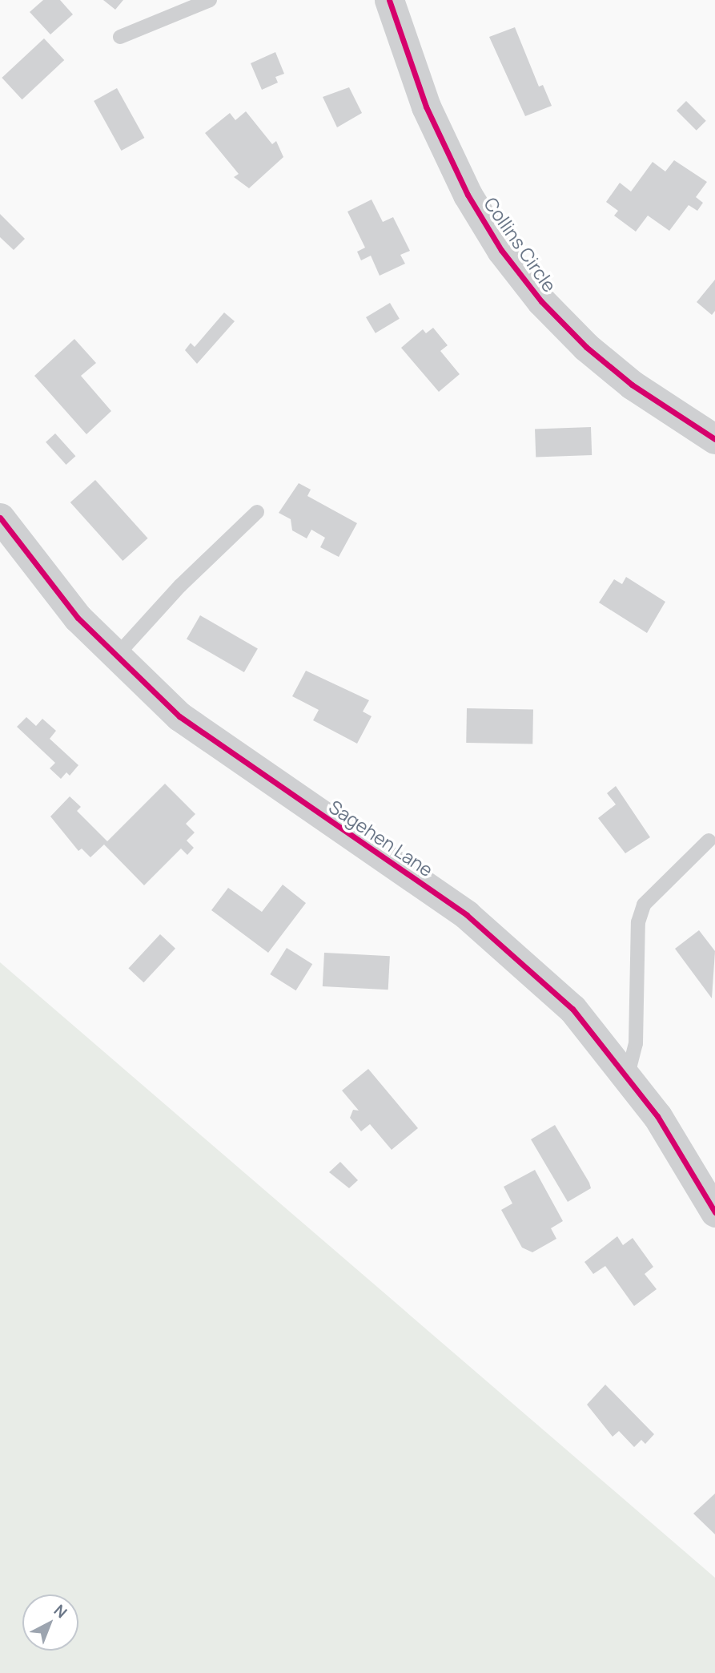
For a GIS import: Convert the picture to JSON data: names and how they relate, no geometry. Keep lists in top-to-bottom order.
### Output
{
  "streets": {
    "street": ["Collins Circle", "Sagehen Lane"]
  },
  "north": "top right"
}
